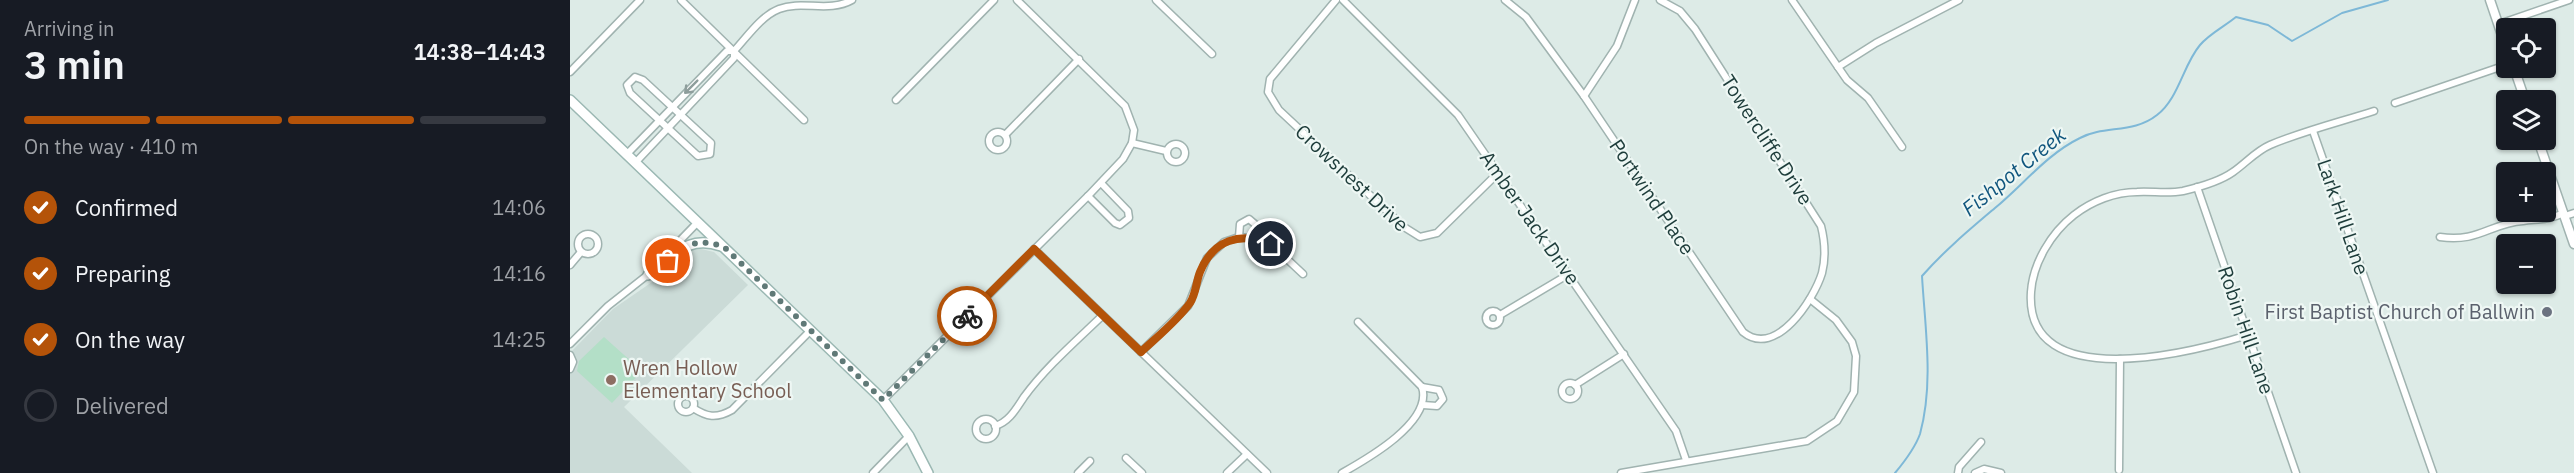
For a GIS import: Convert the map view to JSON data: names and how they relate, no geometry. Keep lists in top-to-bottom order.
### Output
{
  "streets": {
    "street": [
      "Towercliffe Drive",
      "Crowsnest Drive",
      "Portwind Place",
      "Lark Hill Lane",
      "Amber Jack Drive",
      "Robin Hill Lane"
    ]
  },
  "crossings": [
    ["Towercliffe Drive", "Portwind Place"],
    ["Crowsnest Drive", "Amber Jack Drive"]
  ],
  "water": ["Fishpot Creek"],
  "places": ["First Baptist Church of Ballwin", "Wren Hollow Elementary School"],
  "page": {
    "heading": ["3 min", "Arriving in", "14:38–14:43"],
    "map_buttons": ["+", "−"],
    "bar": "On the way · 410 m",
    "list": [
      ["Confirmed", "14:06"],
      ["Preparing", "14:16"],
      ["On the way", "14:25"],
      "Delivered"
    ]
  }
}
